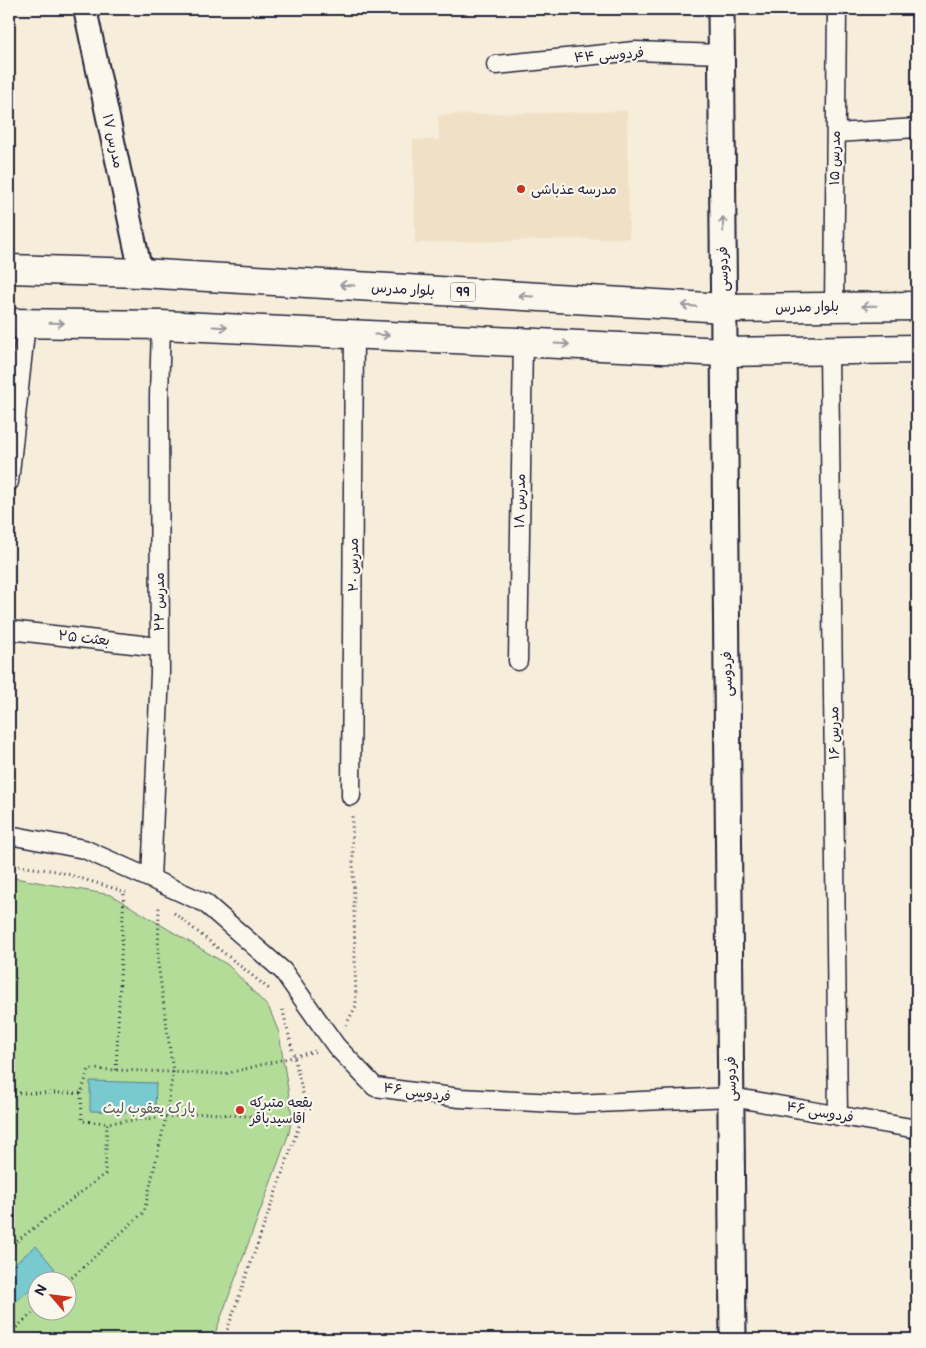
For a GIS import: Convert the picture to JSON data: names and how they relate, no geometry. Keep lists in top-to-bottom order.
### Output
{
  "streets": {
    "main road": ["فردوسی", "بلوار مدرس", "99"],
    "street": [
      "فردوسی ۴۴",
      "مدرس ۱۷",
      "مدرس ۱۵",
      "مدرس ۱۸",
      "مدرس ۲۰",
      "مدرس ۲۲",
      "بعثت ۲۵",
      "مدرس ۱۶",
      "فردوسی ۴۶"
    ]
  },
  "crossings": [
    ["فردوسی ۴۴", "فردوسی"],
    ["مدرس ۱۷", "بلوار مدرس"],
    ["مدرس ۱۵", "بلوار مدرس"],
    ["فردوسی", "بلوار مدرس"],
    ["فردوسی", "فردوسی ۴۶"],
    ["مدرس ۲۲", "بعثت ۲۵"],
    ["مدرس ۲۲", "فردوسی ۴۶"],
    ["مدرس ۱۶", "فردوسی ۴۶"]
  ],
  "parks": ["پارک یعقوب لیث"],
  "places": ["مدرسه عذباشی", "بقعه متبرکه اقاسیدباقر"],
  "north": "top left"
}
